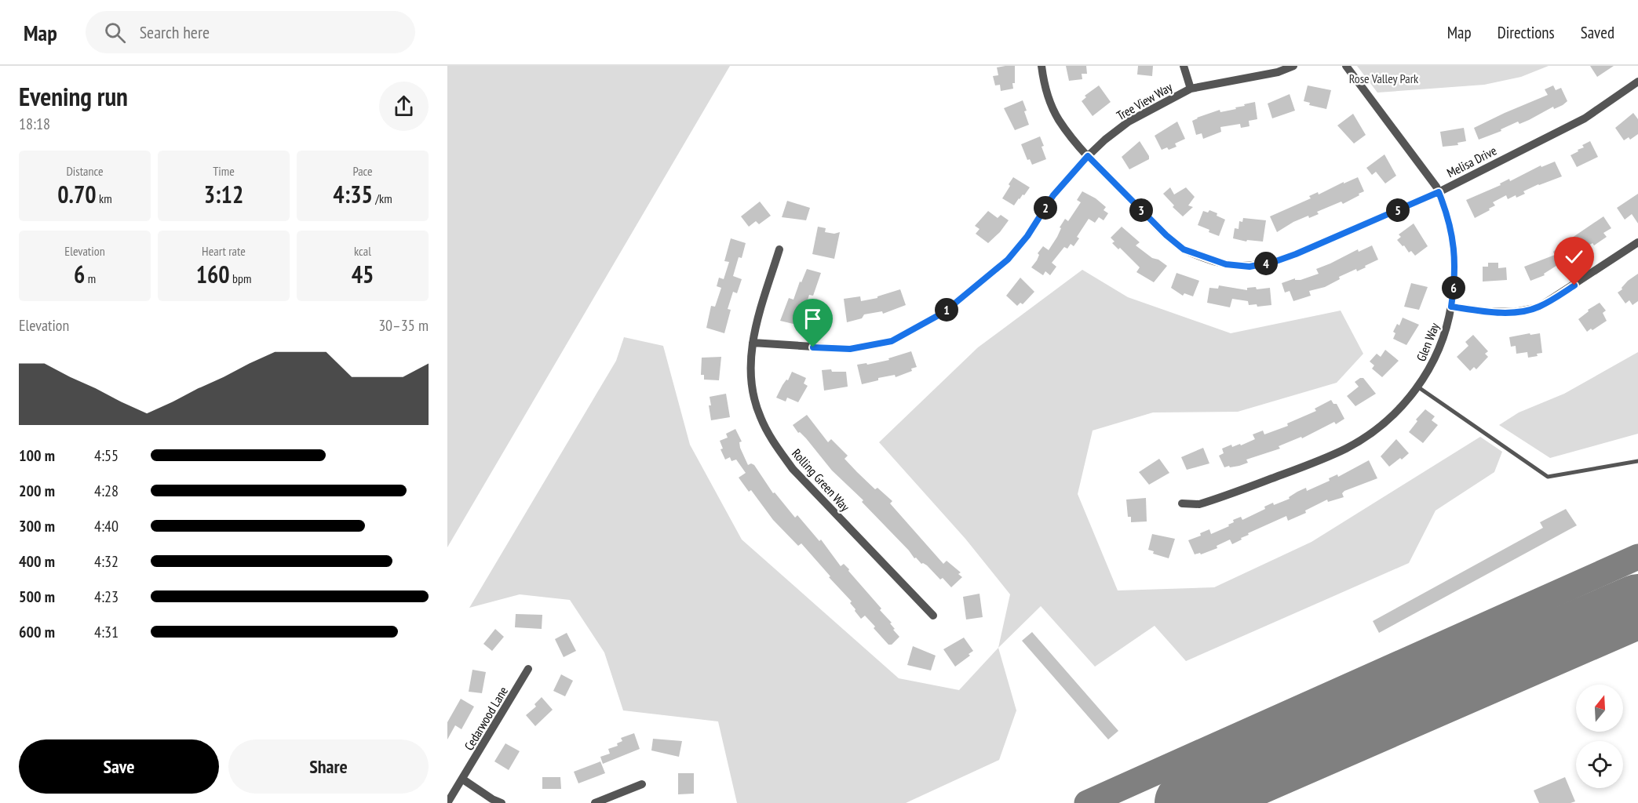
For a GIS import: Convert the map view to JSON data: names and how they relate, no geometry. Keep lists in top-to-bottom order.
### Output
{
  "streets": {
    "street": [
      "Tree View Way",
      "Melisa Drive",
      "Glen Way",
      "Rolling Green Way",
      "Cedarwood Lane"
    ]
  },
  "crossings": [
    ["Tree View Way", "Melisa Drive"],
    ["Tree View Way", "Rolling Green Way"],
    ["Melisa Drive", "Glen Way"]
  ],
  "parks": ["Rose Valley Park"],
  "north": "top",
  "page": {
    "header": "Map",
    "search": "Search here",
    "nav": ["Map", "Directions", "Saved"],
    "heading": ["Evening run", "18:18"],
    "stats": [
      ["Distance", "0.70 km"],
      ["Time", "3:12"],
      ["Pace", "4:35 /km"],
      ["Elevation", "6 m"],
      ["Heart rate", "160 bpm"],
      ["kcal", "45"]
    ],
    "pins": [
      "2",
      "3",
      "5",
      "4",
      "6",
      "1"
    ],
    "chart": ["Elevation", "30–35 m"],
    "list": [
      {
        "name": "100 m",
        "note": "4:55"
      },
      {
        "name": "200 m",
        "note": "4:28"
      },
      {
        "name": "300 m",
        "note": "4:40"
      },
      {
        "name": "400 m",
        "note": "4:32"
      },
      {
        "name": "500 m",
        "note": "4:23"
      },
      {
        "name": "600 m",
        "note": "4:31"
      }
    ],
    "buttons": ["Save", "Share"]
  }
}
